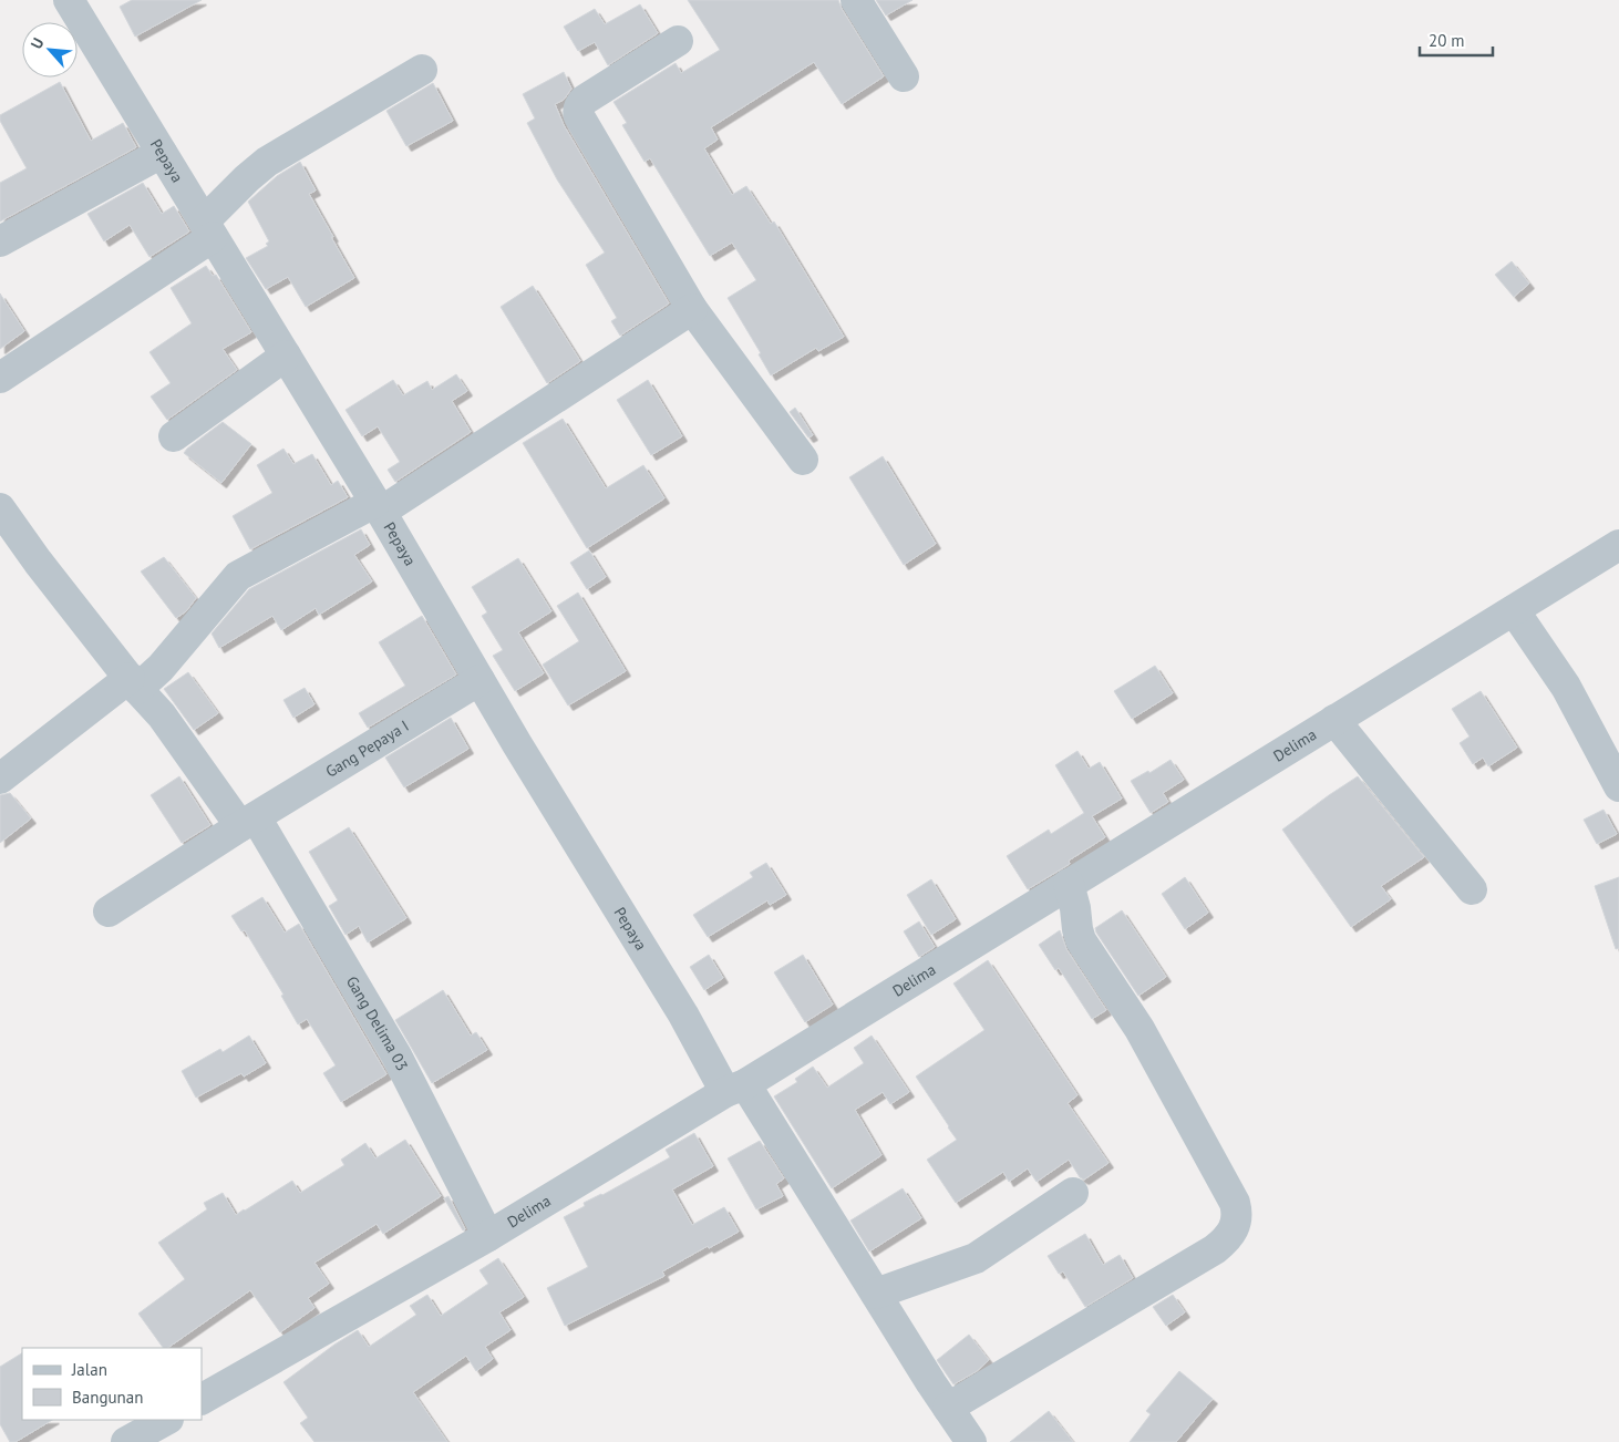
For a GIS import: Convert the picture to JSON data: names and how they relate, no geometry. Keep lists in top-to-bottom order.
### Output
{
  "streets": {
    "street": [
      "Pepaya",
      "Delima",
      "Gang Pepaya I",
      "Gang Delima 03"
    ]
  },
  "crossings": [
    ["Pepaya", "Delima"],
    ["Pepaya", "Gang Pepaya I"],
    ["Delima", "Gang Delima 03"],
    ["Gang Pepaya I", "Gang Delima 03"]
  ],
  "legend": ["Jalan", "Bangunan"],
  "scale_bar": "20 m",
  "north": "top left"
}
